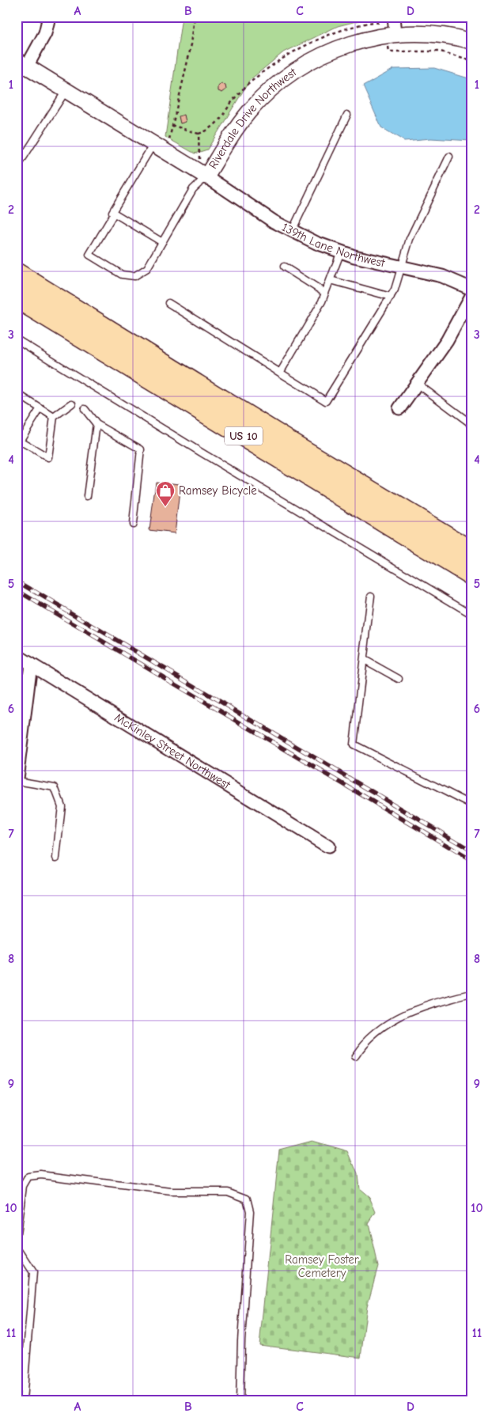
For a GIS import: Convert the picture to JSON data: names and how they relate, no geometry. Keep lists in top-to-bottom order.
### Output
{
  "streets": {
    "highway": ["US 10"],
    "street": ["Riverdale Drive Northwest", "139th Lane Northwest", "McKinley Street Northwest"]
  },
  "crossings": [
    ["Riverdale Drive Northwest", "139th Lane Northwest"]
  ],
  "parks": ["Ramsey Foster Cemetery"],
  "places": {
    "shop": ["Ramsey Bicycle"]
  },
  "grid": {
    "columns": [
      "A",
      "B",
      "C",
      "D"
    ],
    "rows": [
      "1",
      "2",
      "3",
      "4",
      "5",
      "6",
      "7",
      "8",
      "9",
      "10",
      "11"
    ]
  }
}
